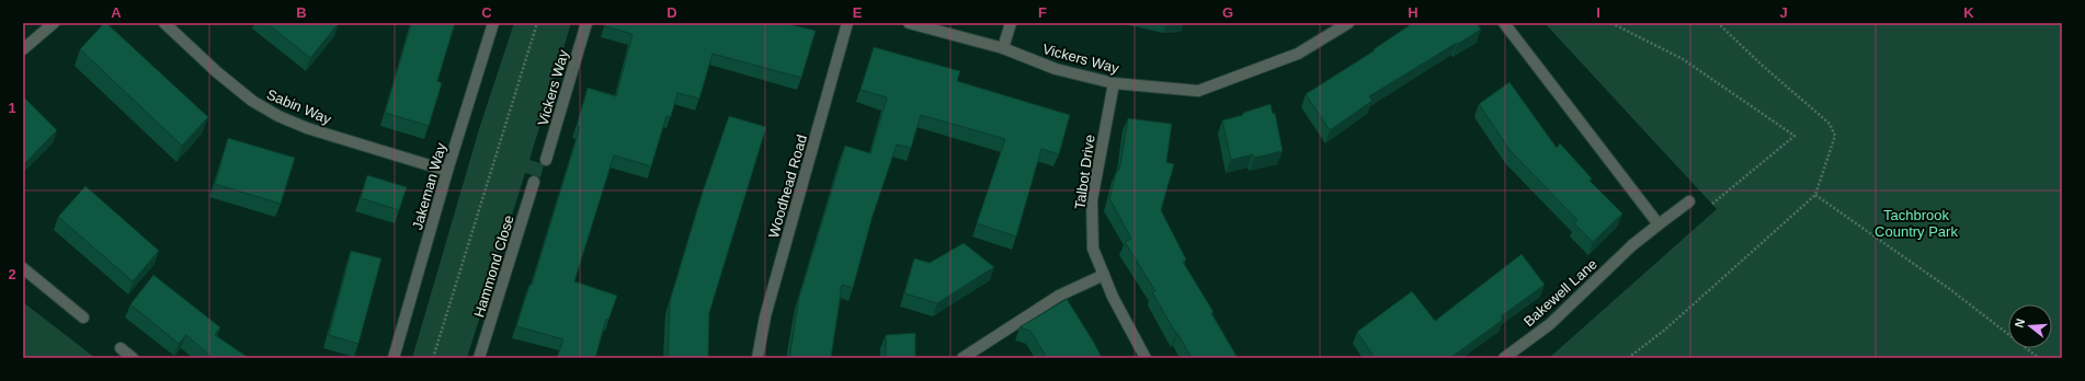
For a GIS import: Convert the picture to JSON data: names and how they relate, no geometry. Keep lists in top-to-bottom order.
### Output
{
  "streets": {
    "street": [
      "Vickers Way",
      "Sabin Way",
      "Talbot Drive",
      "Jakeman Way",
      "Woodhead Road",
      "Hammond Close",
      "Bakewell Lane"
    ]
  },
  "crossings": [
    ["Vickers Way", "Talbot Drive"],
    ["Sabin Way", "Jakeman Way"]
  ],
  "parks": ["Tachbrook Country Park"],
  "north": "left",
  "grid": {
    "columns": [
      "A",
      "B",
      "C",
      "D",
      "E",
      "F",
      "G",
      "H",
      "I",
      "J",
      "K"
    ],
    "rows": ["1", "2"]
  }
}
